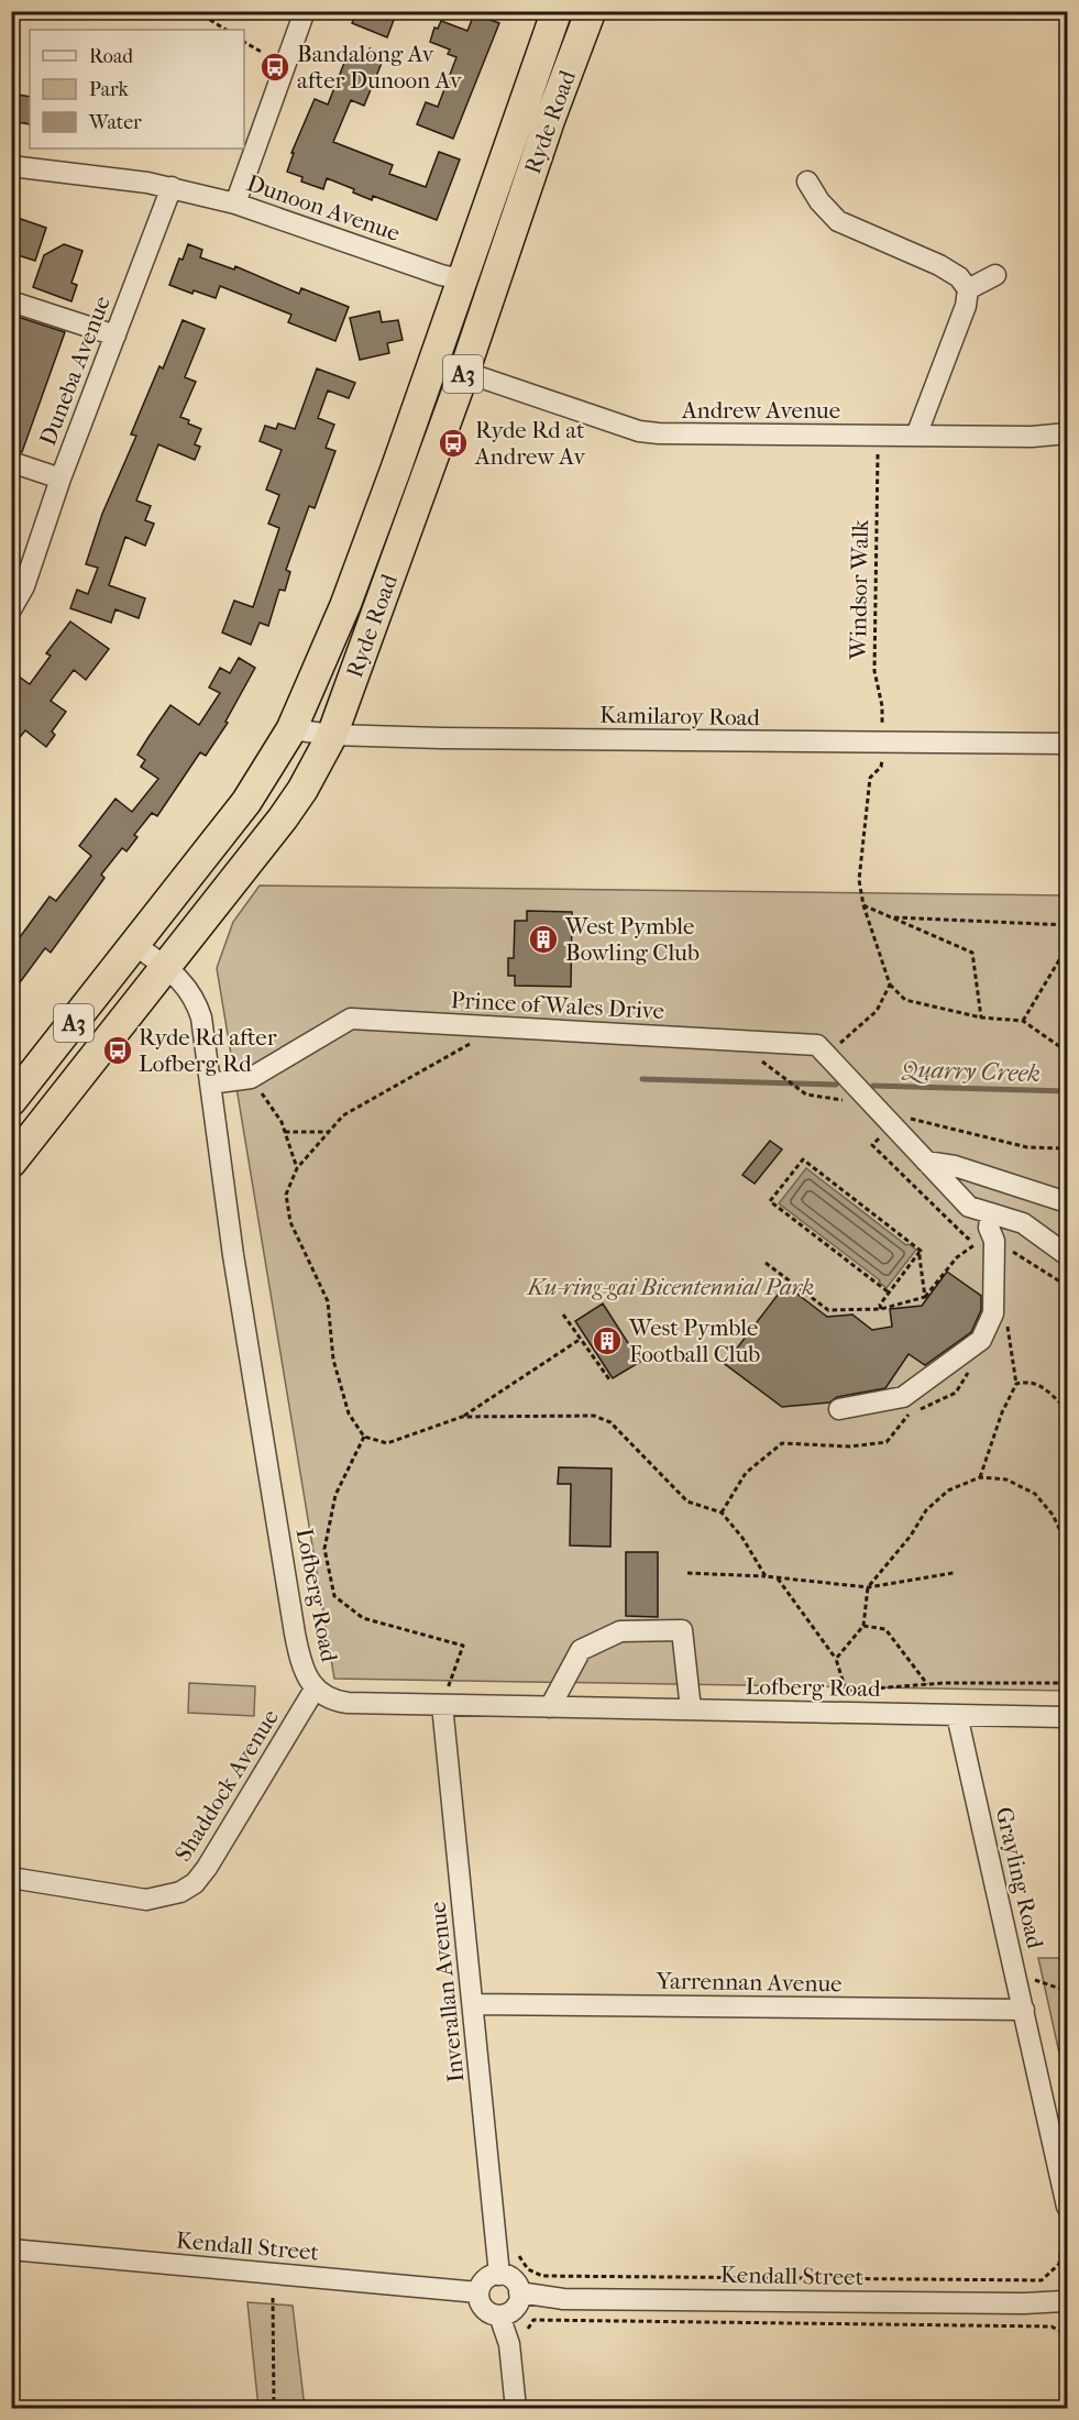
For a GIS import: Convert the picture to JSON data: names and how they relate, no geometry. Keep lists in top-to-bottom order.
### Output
{
  "streets": {
    "highway": ["Ryde Road", "A3"],
    "street": [
      "Dunoon Avenue",
      "Duneba Avenue",
      "Andrew Avenue",
      "Kamilaroy Road",
      "Prince of Wales Drive",
      "Lofberg Road",
      "Shaddock Avenue",
      "Grayling Road",
      "Yarrennan Avenue",
      "Inverallan Avenue",
      "Kendall Street"
    ],
    "path": ["Windsor Walk"]
  },
  "crossings": [
    ["Ryde Road", "Dunoon Avenue"],
    ["Ryde Road", "Andrew Avenue"],
    ["Ryde Road", "Kamilaroy Road"],
    ["Ryde Road", "Lofberg Road"],
    ["Dunoon Avenue", "Duneba Avenue"],
    ["Andrew Avenue", "Windsor Walk"],
    ["Windsor Walk", "Kamilaroy Road"],
    ["Prince of Wales Drive", "Lofberg Road"],
    ["Lofberg Road", "Shaddock Avenue"],
    ["Lofberg Road", "Grayling Road"],
    ["Lofberg Road", "Inverallan Avenue"],
    ["Grayling Road", "Yarrennan Avenue"],
    ["Yarrennan Avenue", "Inverallan Avenue"],
    ["Inverallan Avenue", "Kendall Street"]
  ],
  "water": ["Quarry Creek"],
  "parks": ["Ku-ring-gai Bicentennial Park"],
  "places": {
    "bus stop": ["Bandalong Av after Dunoon Av", "Ryde Rd at Andrew Av", "Ryde Rd after Lofberg Rd"],
    "building": ["West Pymble Bowling Club", "West Pymble Football Club"]
  },
  "legend": ["Road", "Park", "Water"]
}
